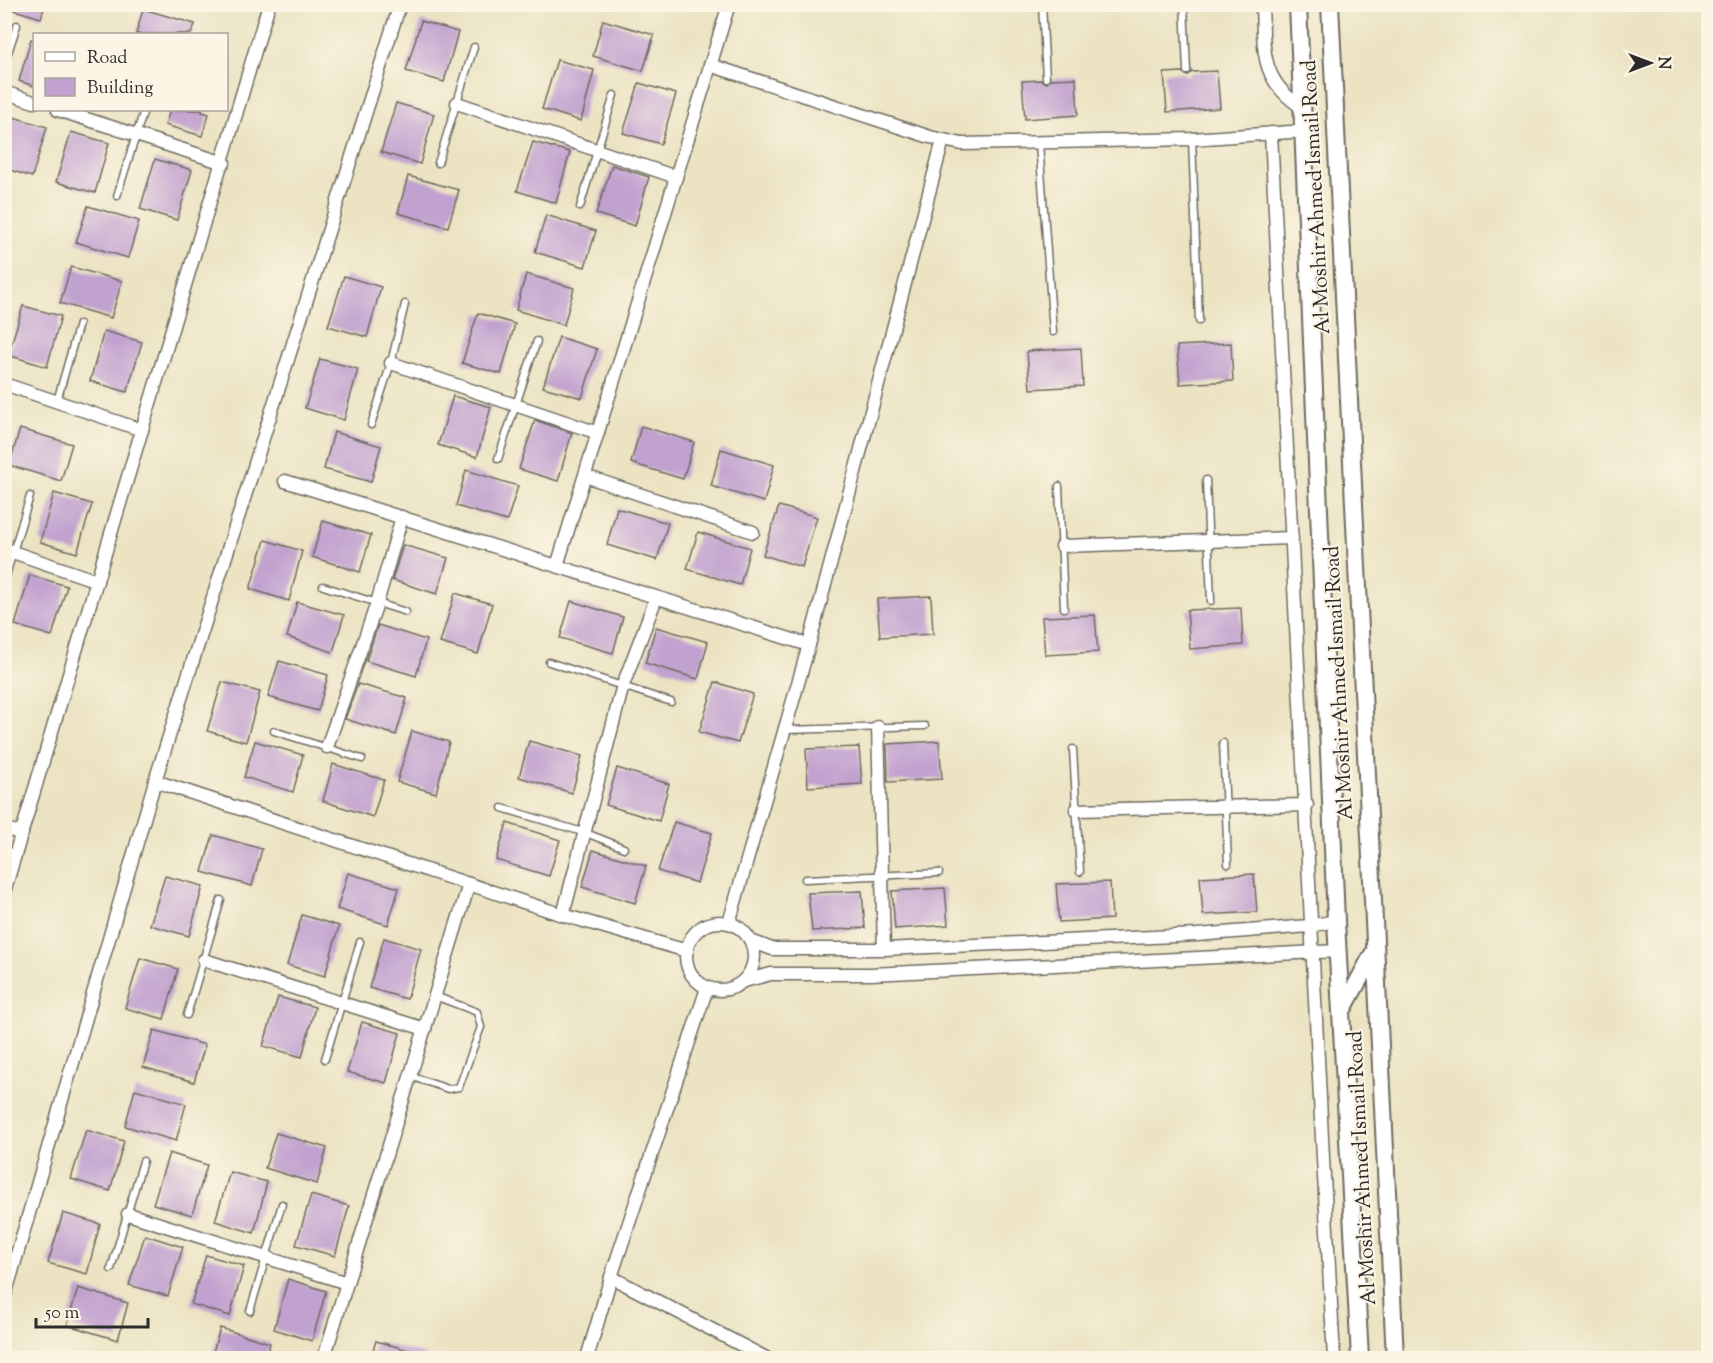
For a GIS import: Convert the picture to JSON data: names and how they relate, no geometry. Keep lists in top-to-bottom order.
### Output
{
  "streets": {
    "street": ["Al Moshir Ahmed Ismail Road"]
  },
  "legend": ["Road", "Building"],
  "scale_bar": "50 m",
  "north": "right"
}
